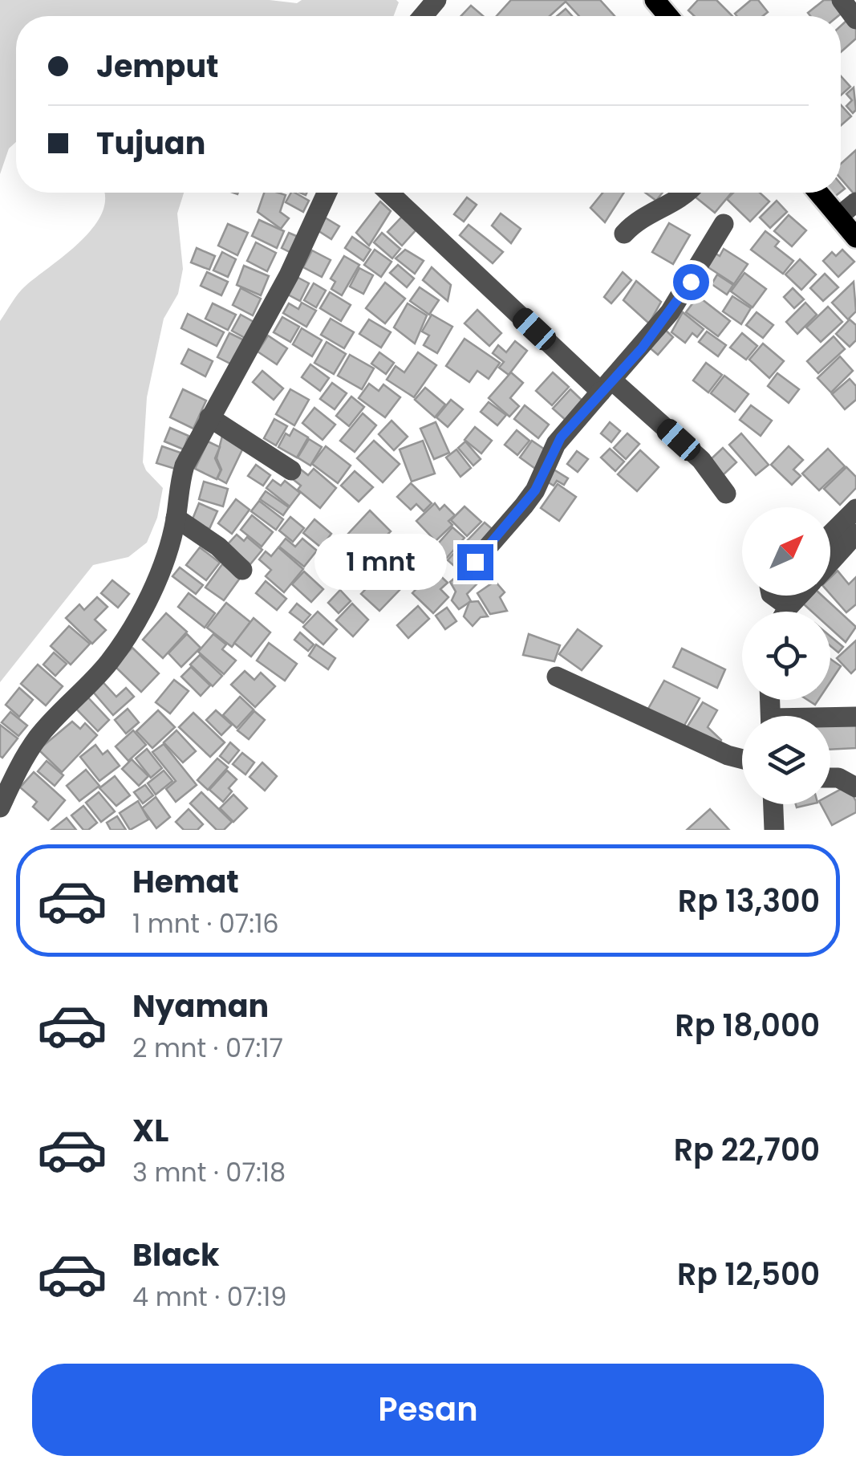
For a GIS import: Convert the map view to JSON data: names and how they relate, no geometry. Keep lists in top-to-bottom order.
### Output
{
  "north": "top right",
  "page": {
    "banner": ["Jemput", "Tujuan"],
    "bubble": "1 mnt",
    "list": [
      {
        "name": "Hemat",
        "note": "1 mnt · 07:16",
        "value": "Rp 13,300"
      },
      {
        "name": "Nyaman",
        "note": "2 mnt · 07:17",
        "value": "Rp 18,000"
      },
      {
        "name": "XL",
        "note": "3 mnt · 07:18",
        "value": "Rp 22,700"
      },
      {
        "name": "Black",
        "note": "4 mnt · 07:19",
        "value": "Rp 12,500"
      }
    ],
    "buttons": "Pesan"
  }
}
